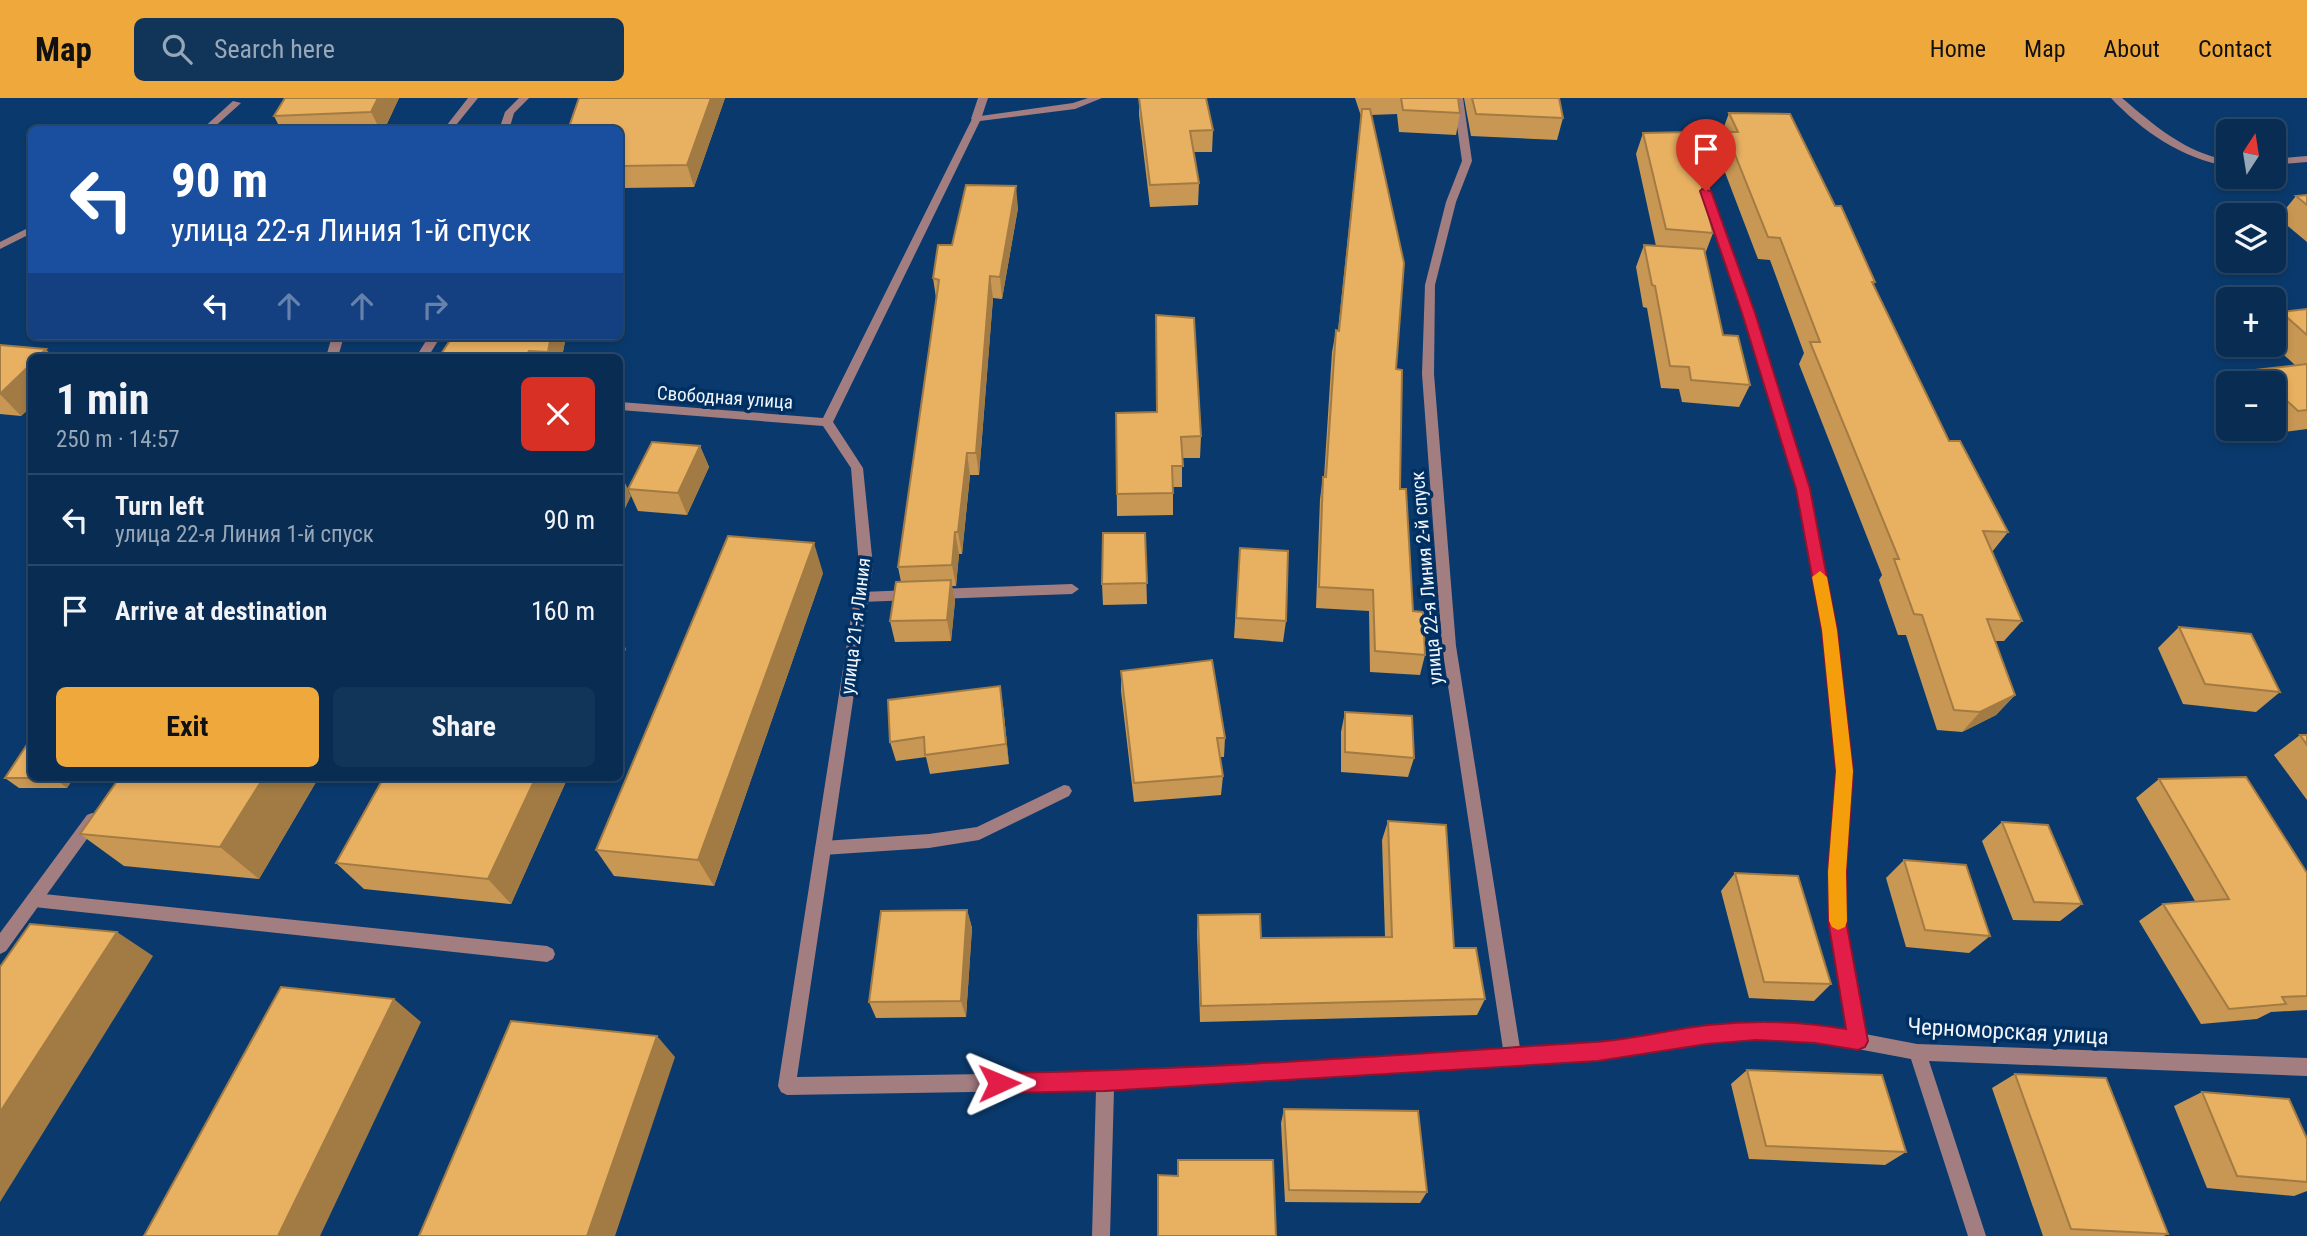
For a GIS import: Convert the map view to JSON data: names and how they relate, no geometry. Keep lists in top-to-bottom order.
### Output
{
  "streets": {
    "street": [
      "Свободная улица",
      "улица 22-я Линия 2-й спуск",
      "улица 21-я Линия",
      "Черноморская улица"
    ]
  },
  "crossings": [
    ["Свободная улица", "улица 21-я Линия"],
    ["улица 22-я Линия 2-й спуск", "Черноморская улица"],
    ["улица 21-я Линия", "Черноморская улица"]
  ],
  "north": "top",
  "page": {
    "header": "Map",
    "search": "Search here",
    "nav": [
      "Home",
      "Map",
      "About",
      "Contact"
    ],
    "map_buttons": ["+", "−"],
    "turn": ["90 m", "улица 22-я Линия 1-й спуск"],
    "heading": ["1 min", "250 m · 14:57"],
    "list": [
      {
        "name": "Turn left",
        "note": "улица 22-я Линия 1-й спуск",
        "value": "90 m"
      },
      {
        "name": "Arrive at destination",
        "value": "160 m"
      }
    ],
    "buttons": ["Exit", "Share"]
  }
}
